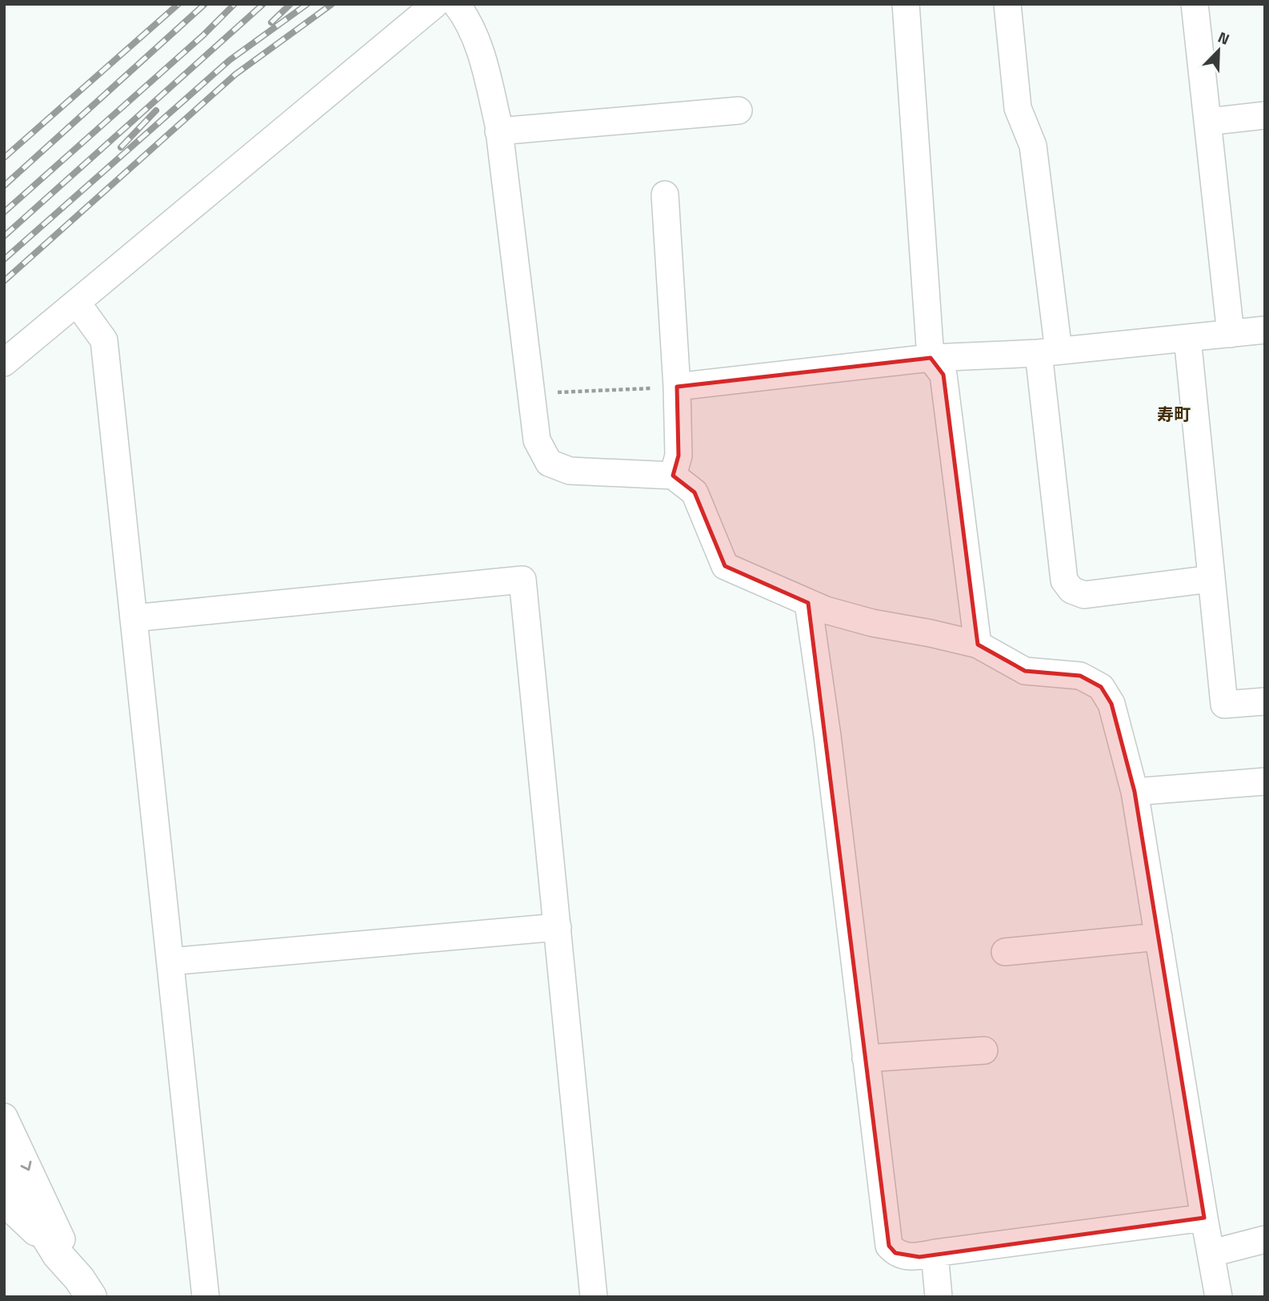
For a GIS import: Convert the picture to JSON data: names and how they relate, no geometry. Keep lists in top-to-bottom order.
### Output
{
  "districts": ["寿町"],
  "north": "top right"
}
